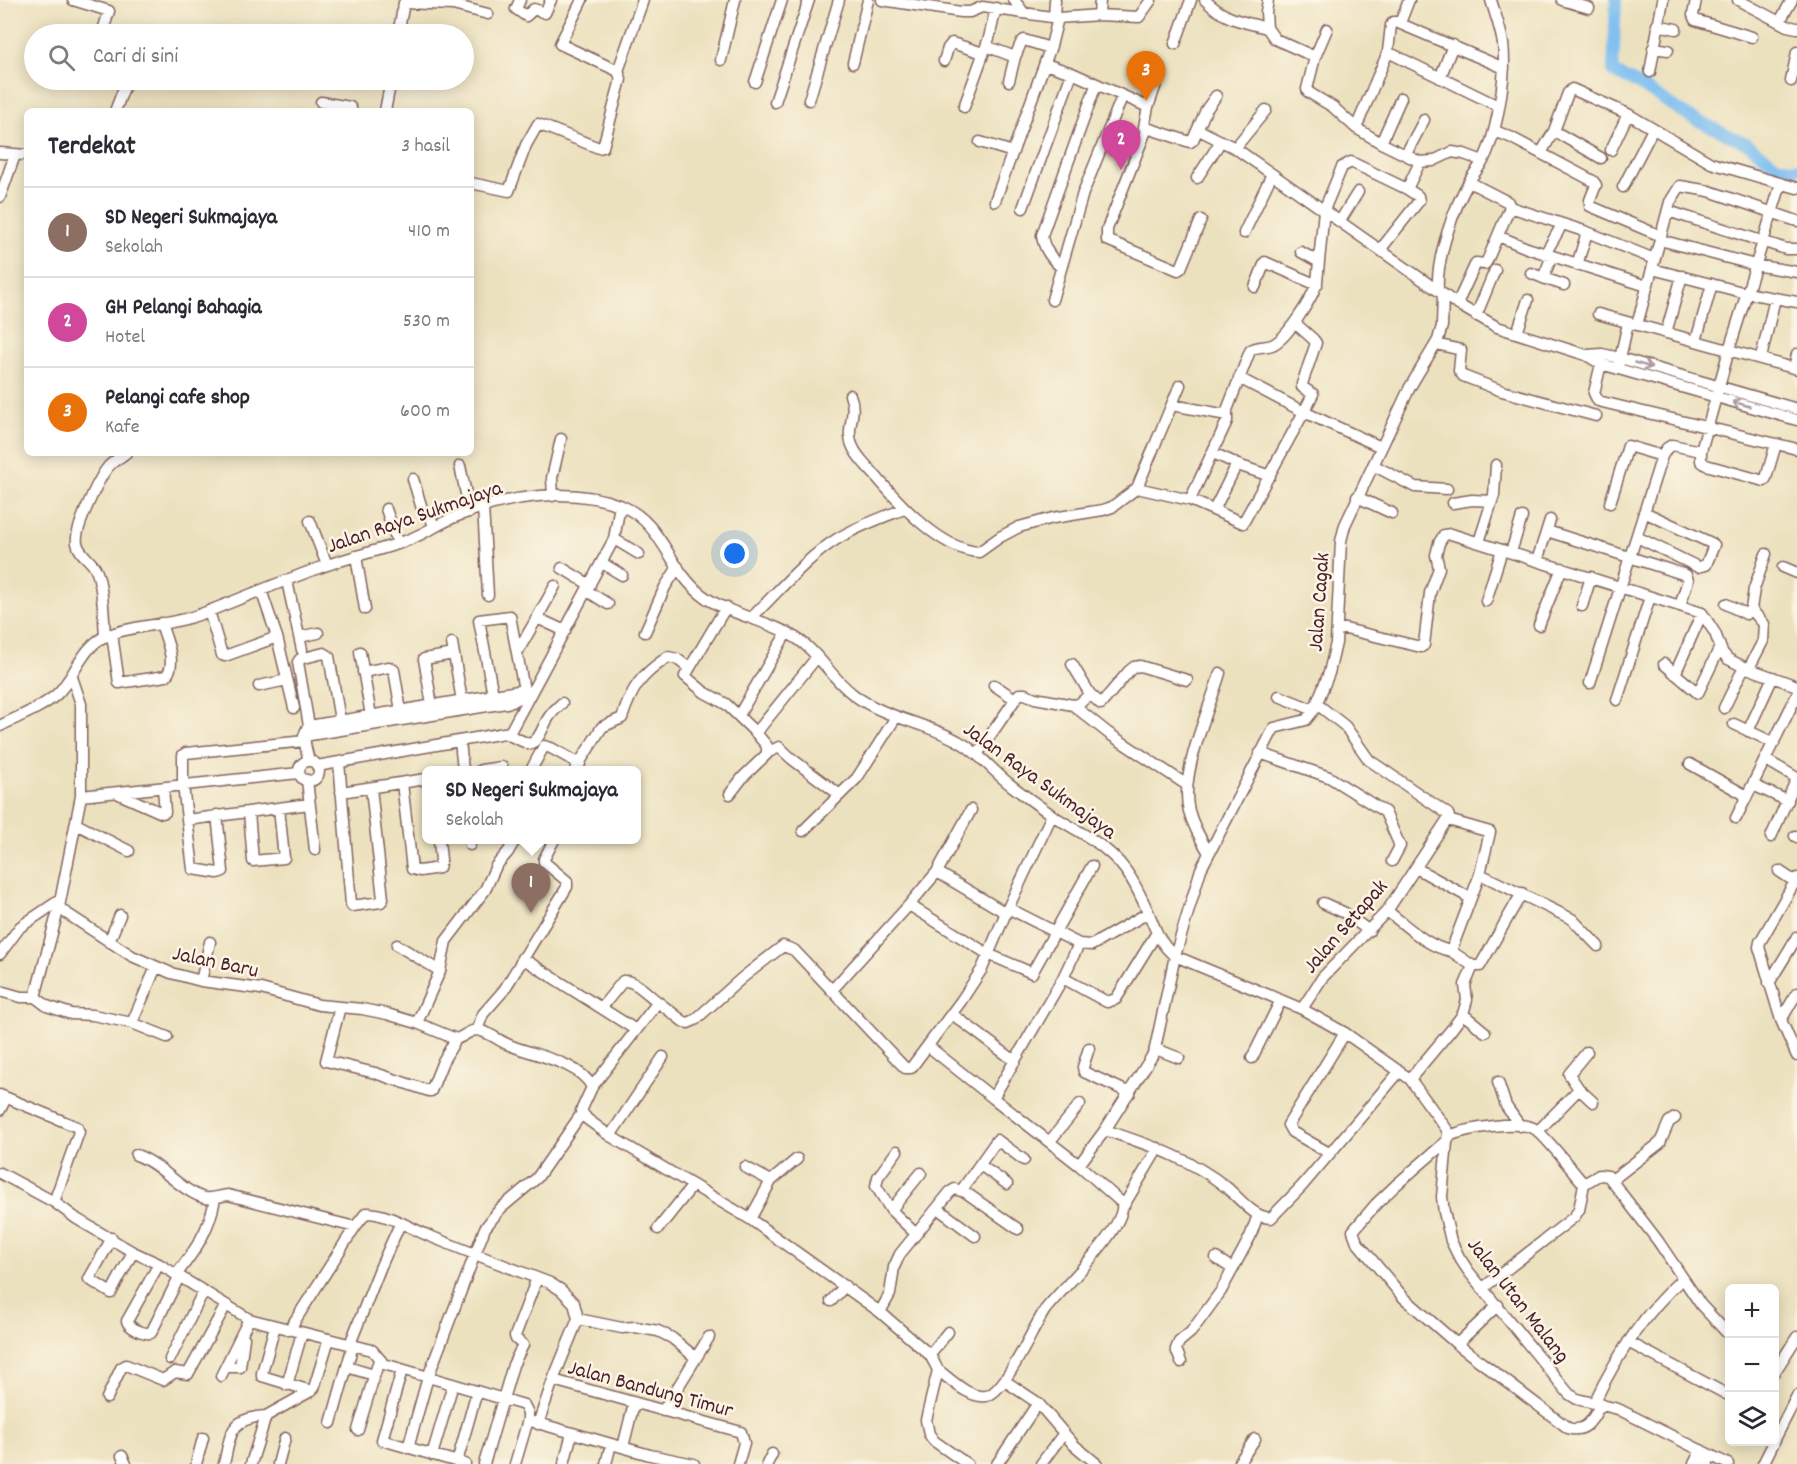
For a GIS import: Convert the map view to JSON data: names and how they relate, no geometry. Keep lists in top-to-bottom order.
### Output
{
  "streets": {
    "street": [
      "Jalan Raya Sukmajaya",
      "Jalan Cagak",
      "Jalan Setapak",
      "Jalan Baru",
      "Jalan Utan Malang",
      "Jalan Bandung Timur"
    ]
  },
  "page": {
    "search": "Cari di sini",
    "pins": ["3", "2", "1"],
    "heading": ["Terdekat", "3 hasil"],
    "list": [
      {
        "mark": "1",
        "name": "SD Negeri Sukmajaya",
        "note": "Sekolah",
        "value": "410 m"
      },
      {
        "mark": "2",
        "name": "GH Pelangi Bahagia",
        "note": "Hotel",
        "value": "530 m"
      },
      {
        "mark": "3",
        "name": "Pelangi cafe shop",
        "note": "Kafe",
        "value": "600 m"
      }
    ],
    "popup": ["SD Negeri Sukmajaya", "Sekolah"],
    "map_buttons": ["+", "−"]
  }
}
